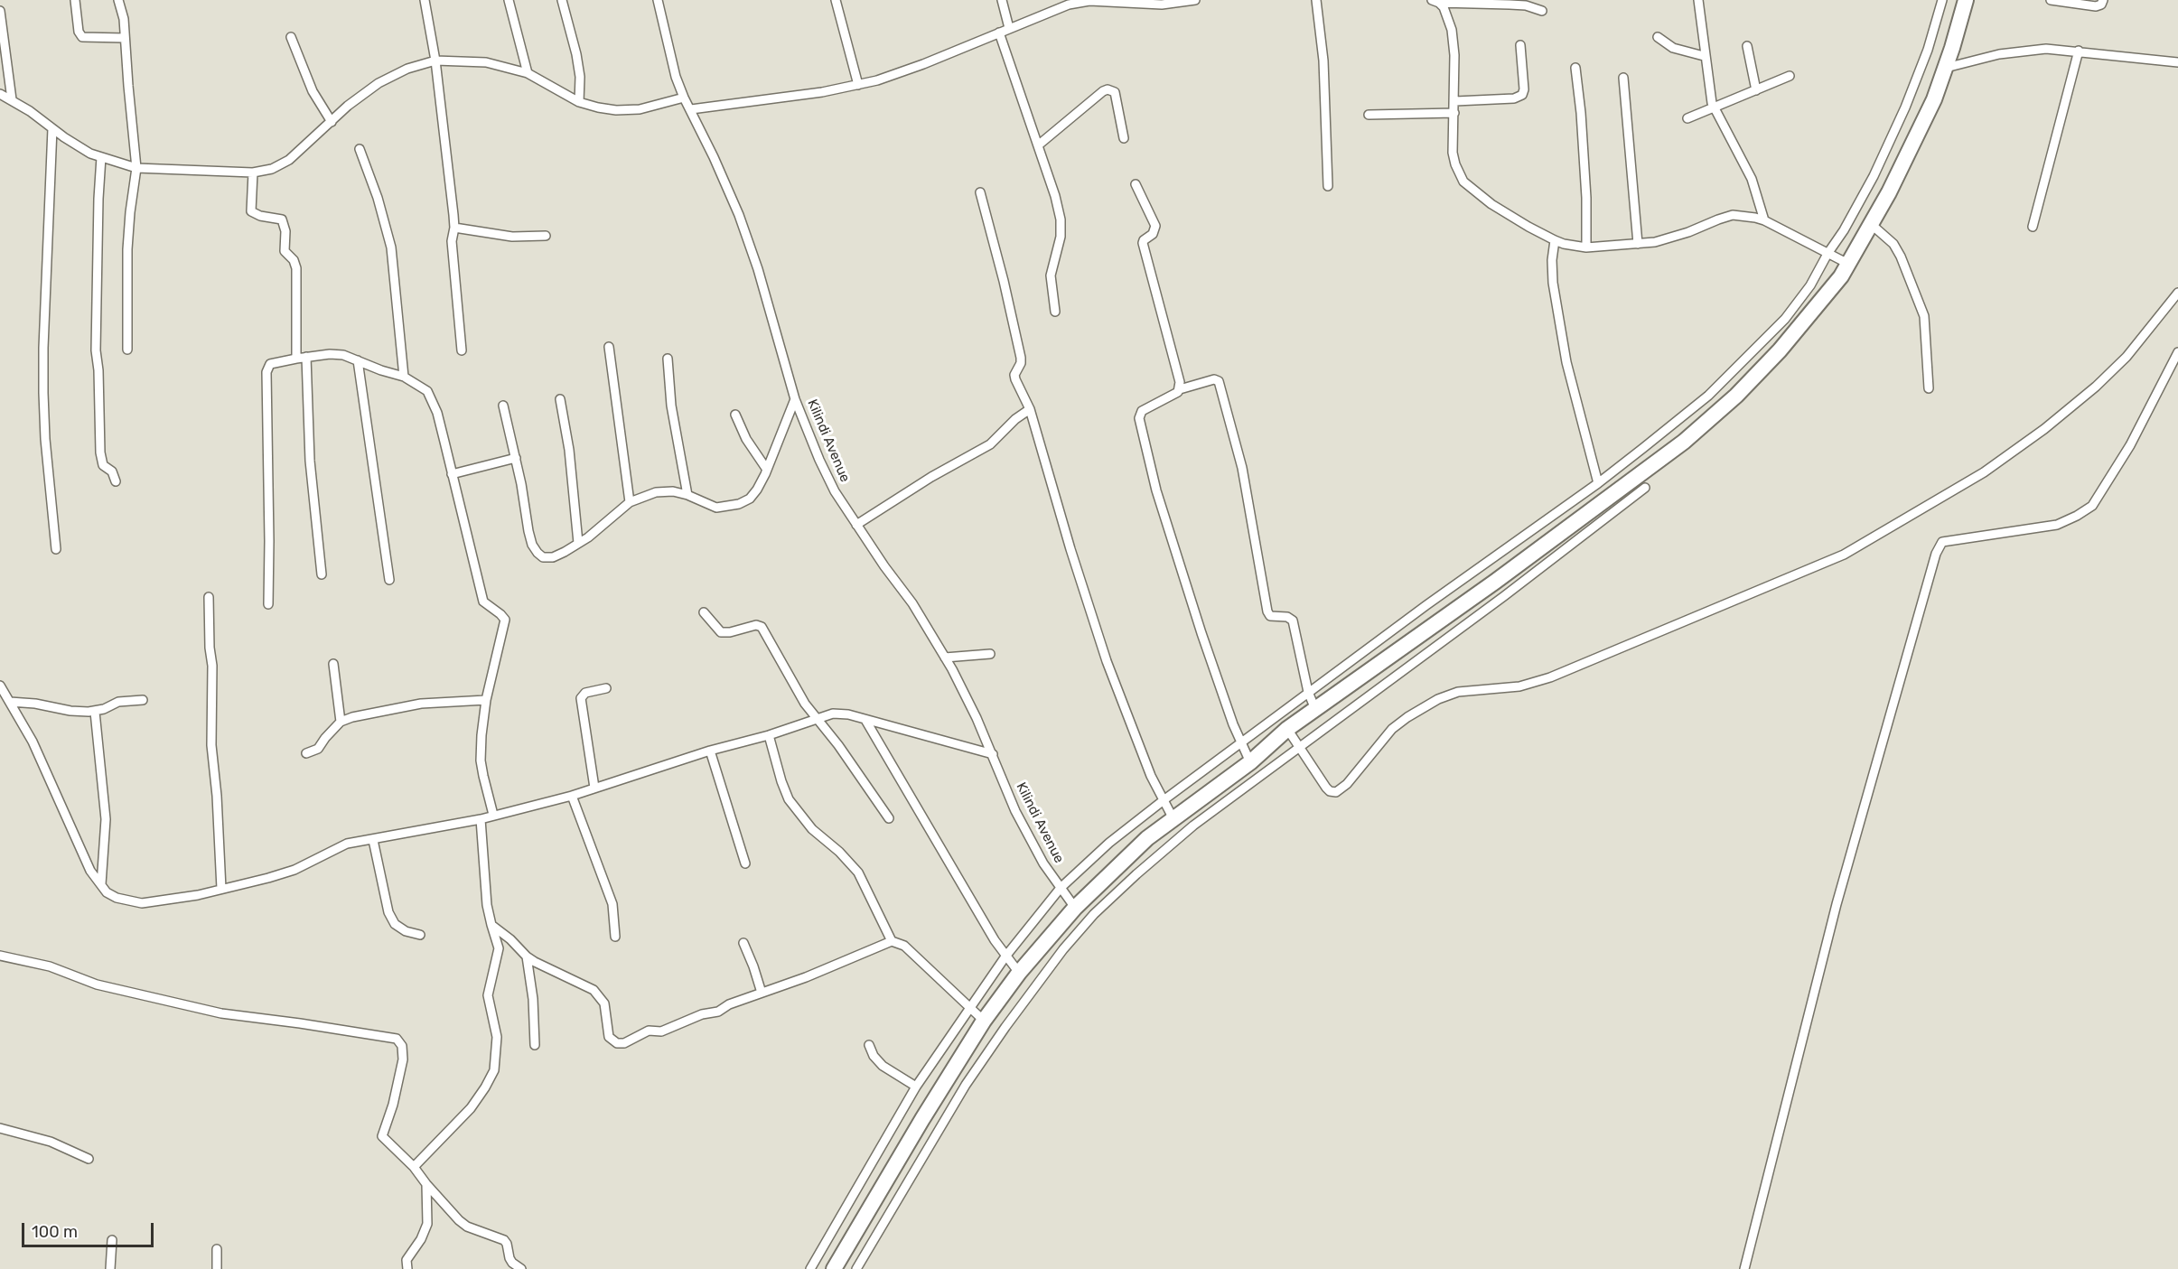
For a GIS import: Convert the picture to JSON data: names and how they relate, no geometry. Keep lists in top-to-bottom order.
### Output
{
  "streets": {
    "street": ["Kilindi Avenue"]
  },
  "scale_bar": "100 m"
}
